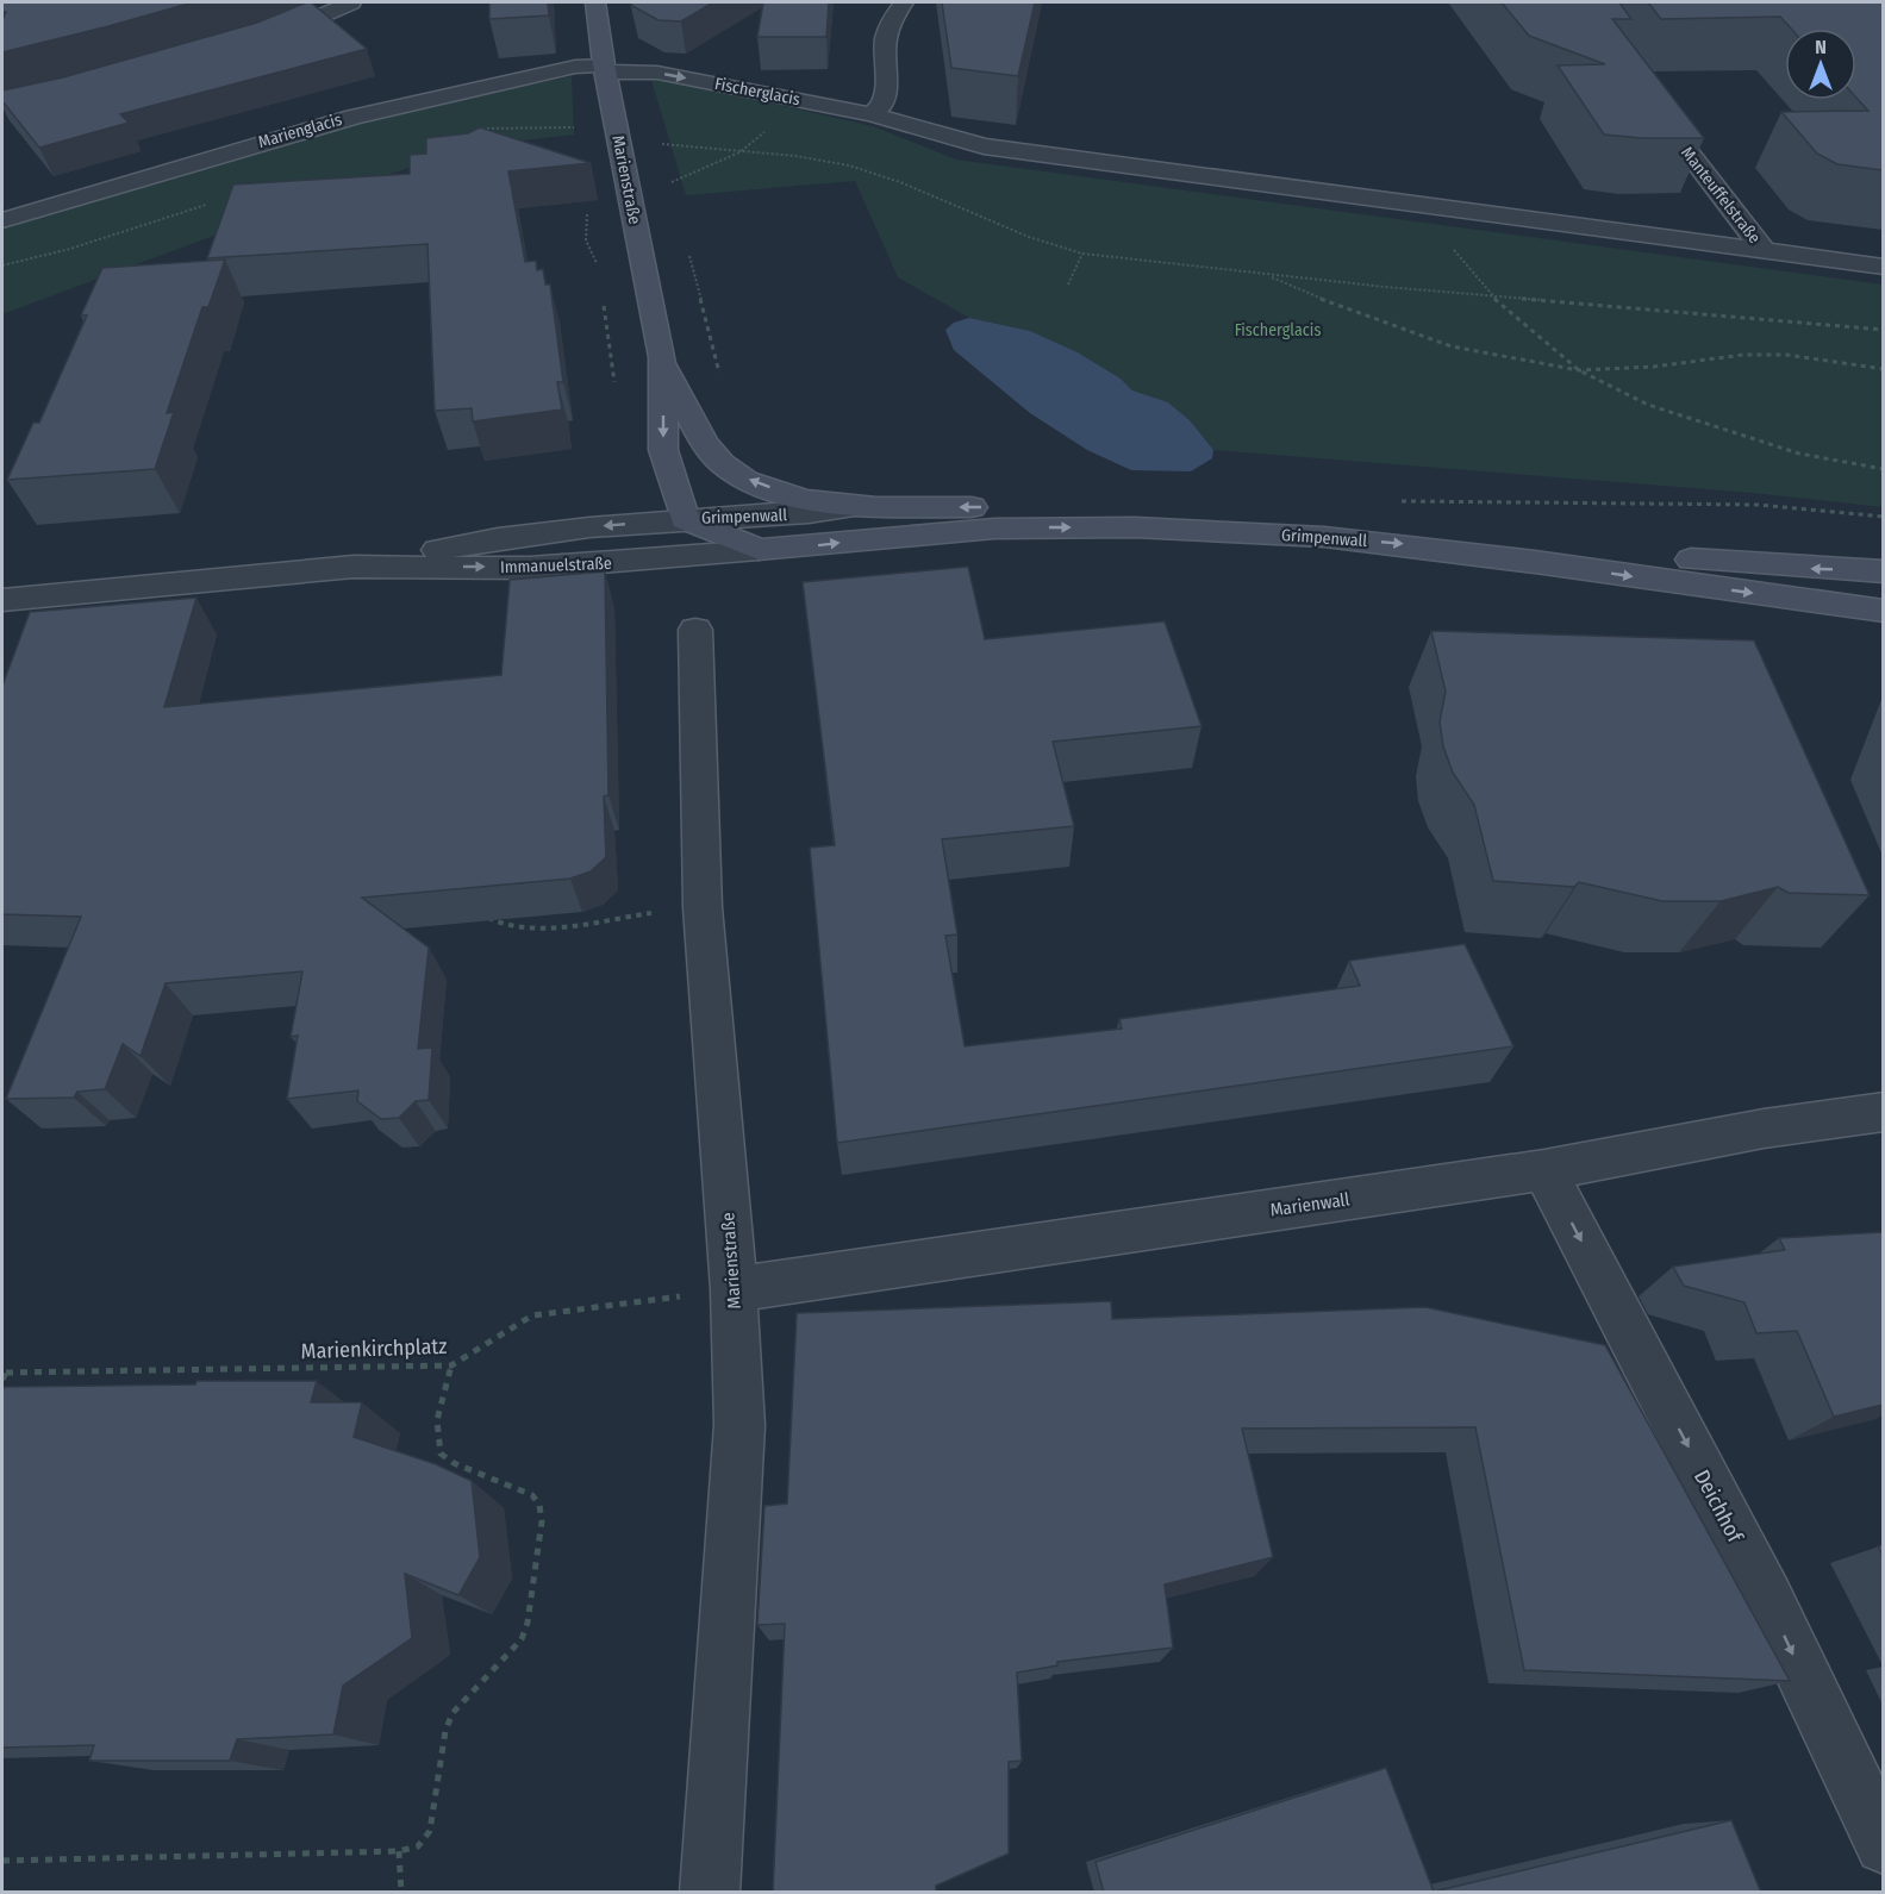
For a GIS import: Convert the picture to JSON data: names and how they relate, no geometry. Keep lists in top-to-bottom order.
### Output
{
  "streets": {
    "street": [
      "Fischerglacis",
      "Marienglacis",
      "Marienstraße",
      "Manteuffelstraße",
      "Grimpenwall",
      "Immanuelstraße",
      "Marienwall",
      "Deichhof"
    ],
    "path": ["Marienkirchplatz"]
  },
  "crossings": [
    ["Fischerglacis", "Marienglacis"],
    ["Fischerglacis", "Marienstraße"],
    ["Fischerglacis", "Manteuffelstraße"],
    ["Marienglacis", "Marienstraße"],
    ["Marienstraße", "Grimpenwall"],
    ["Marienstraße", "Immanuelstraße"],
    ["Marienstraße", "Marienwall"],
    ["Marienstraße", "Marienkirchplatz"],
    ["Grimpenwall", "Immanuelstraße"],
    ["Marienwall", "Marienkirchplatz"],
    ["Marienwall", "Deichhof"]
  ],
  "one_way": ["Deichhof"],
  "parks": ["Fischerglacis"],
  "north": "top"
}
